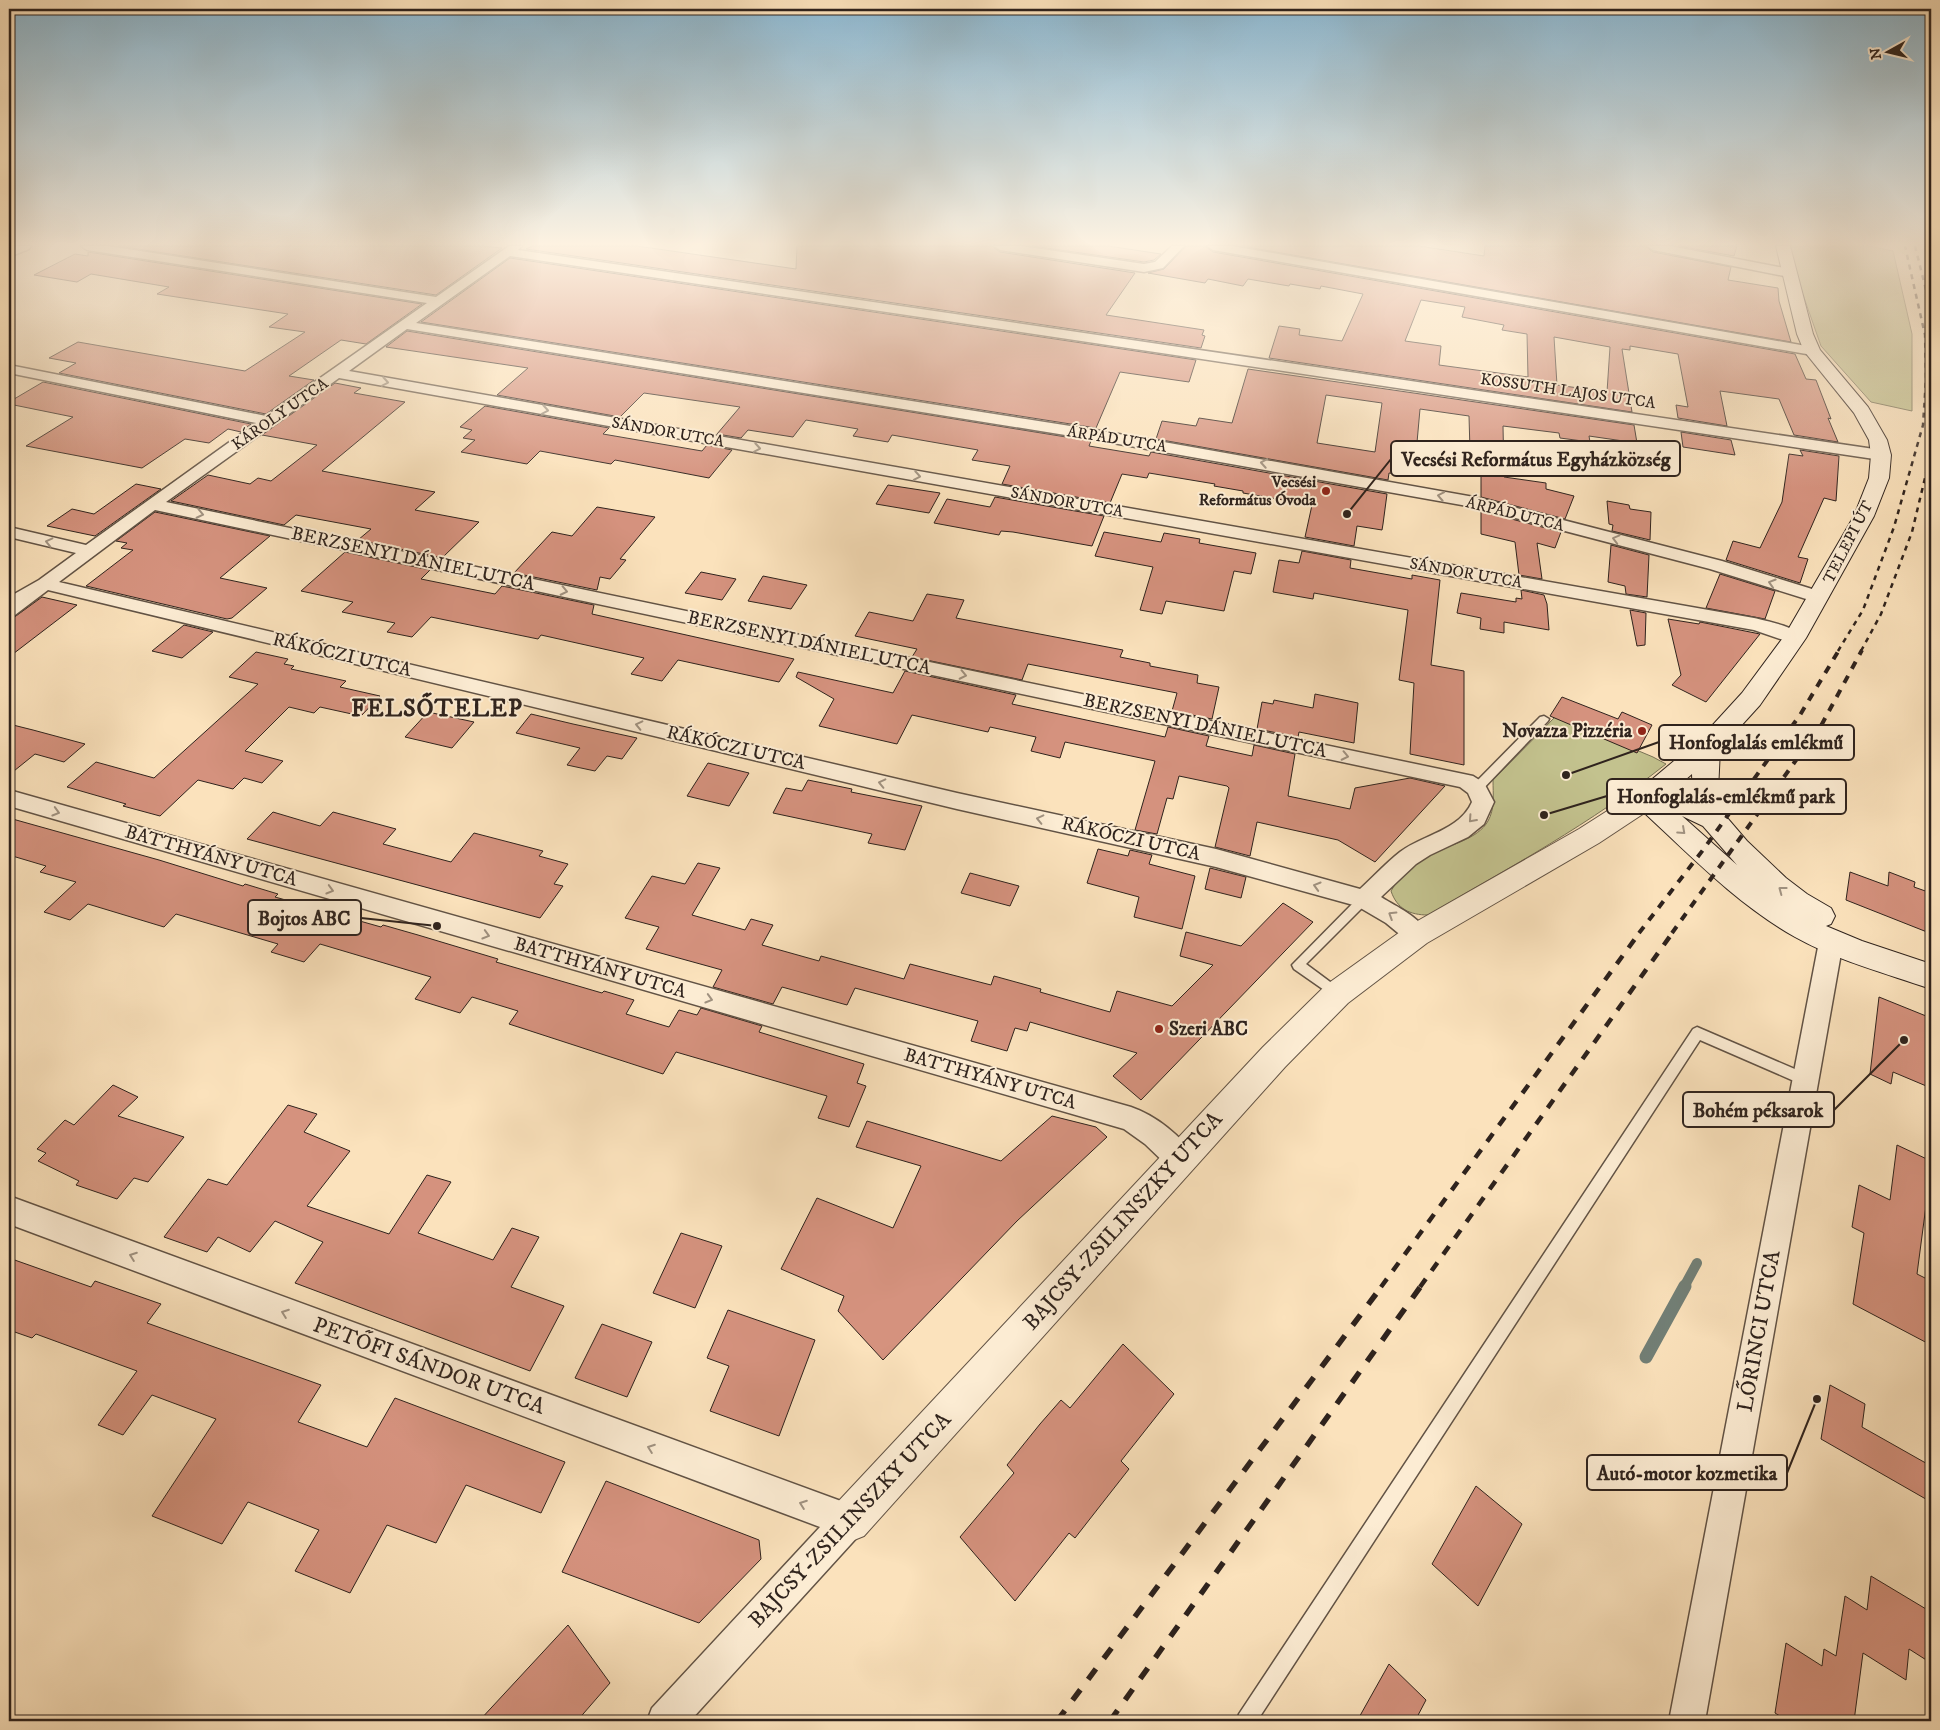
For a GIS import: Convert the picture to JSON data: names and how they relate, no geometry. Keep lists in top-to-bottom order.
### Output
{
  "streets": {
    "main road": ["TELEPI ÚT", "BAJCSY-ZSILINSZKY UTCA"],
    "street": [
      "KOSSUTH LAJOS UTCA",
      "KÁROLY UTCA",
      "SÁNDOR UTCA",
      "ÁRPÁD UTCA",
      "BERZSENYI DÁNIEL UTCA",
      "RÁKÓCZI UTCA",
      "BATTHYÁNY UTCA",
      "LŐRINCI UTCA",
      "PETŐFI SÁNDOR UTCA"
    ]
  },
  "crossings": [
    ["KOSSUTH LAJOS UTCA", "TELEPI ÚT"],
    ["KÁROLY UTCA", "SÁNDOR UTCA"],
    ["KÁROLY UTCA", "BERZSENYI DÁNIEL UTCA"],
    ["KÁROLY UTCA", "RÁKÓCZI UTCA"],
    ["SÁNDOR UTCA", "TELEPI ÚT"],
    ["ÁRPÁD UTCA", "TELEPI ÚT"],
    ["TELEPI ÚT", "BAJCSY-ZSILINSZKY UTCA"],
    ["RÁKÓCZI UTCA", "BAJCSY-ZSILINSZKY UTCA"],
    ["BATTHYÁNY UTCA", "BAJCSY-ZSILINSZKY UTCA"],
    ["BAJCSY-ZSILINSZKY UTCA", "PETŐFI SÁNDOR UTCA"]
  ],
  "one_way": [
    "SÁNDOR UTCA",
    "ÁRPÁD UTCA",
    "BERZSENYI DÁNIEL UTCA",
    "RÁKÓCZI UTCA",
    "BATTHYÁNY UTCA",
    "PETŐFI SÁNDOR UTCA"
  ],
  "districts": ["FELSŐTELEP"],
  "places": [
    "Vecsési Református Óvoda",
    "Vecsési Református Egyházközség",
    "Novazza Pizzéria",
    "Honfoglalás emlékmű",
    "Honfoglalás-emlékmű park",
    "Bojtos ABC",
    "Szeri ABC",
    "Bohém péksarok",
    "Autó-motor kozmetika"
  ],
  "north": "left"
}
